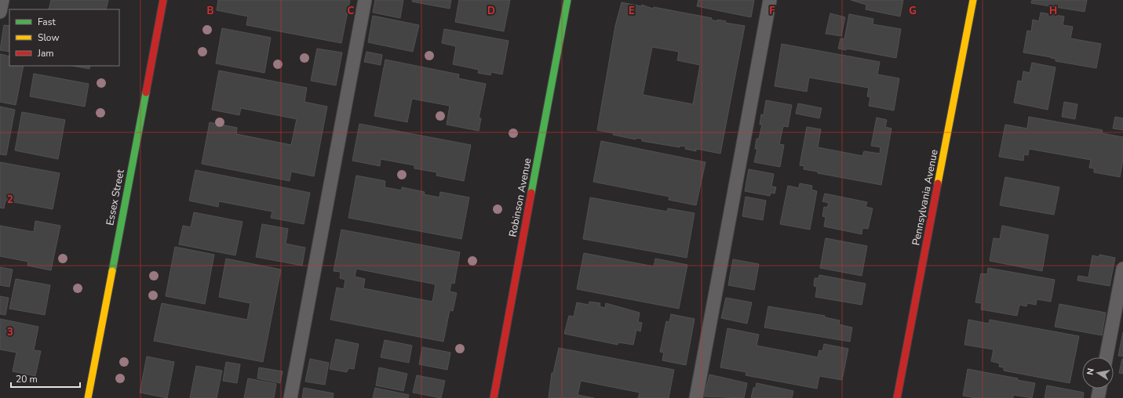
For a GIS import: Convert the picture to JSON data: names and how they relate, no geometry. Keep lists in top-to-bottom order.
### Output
{
  "streets": {
    "street": ["Essex Street", "Robinson Avenue", "Pennsylvania Avenue"]
  },
  "legend": ["Fast", "Slow", "Jam"],
  "scale_bar": "20 m",
  "north": "left",
  "grid": {
    "columns": [
      "B",
      "C",
      "D",
      "E",
      "F",
      "G",
      "H"
    ],
    "rows": ["2", "3"]
  }
}
